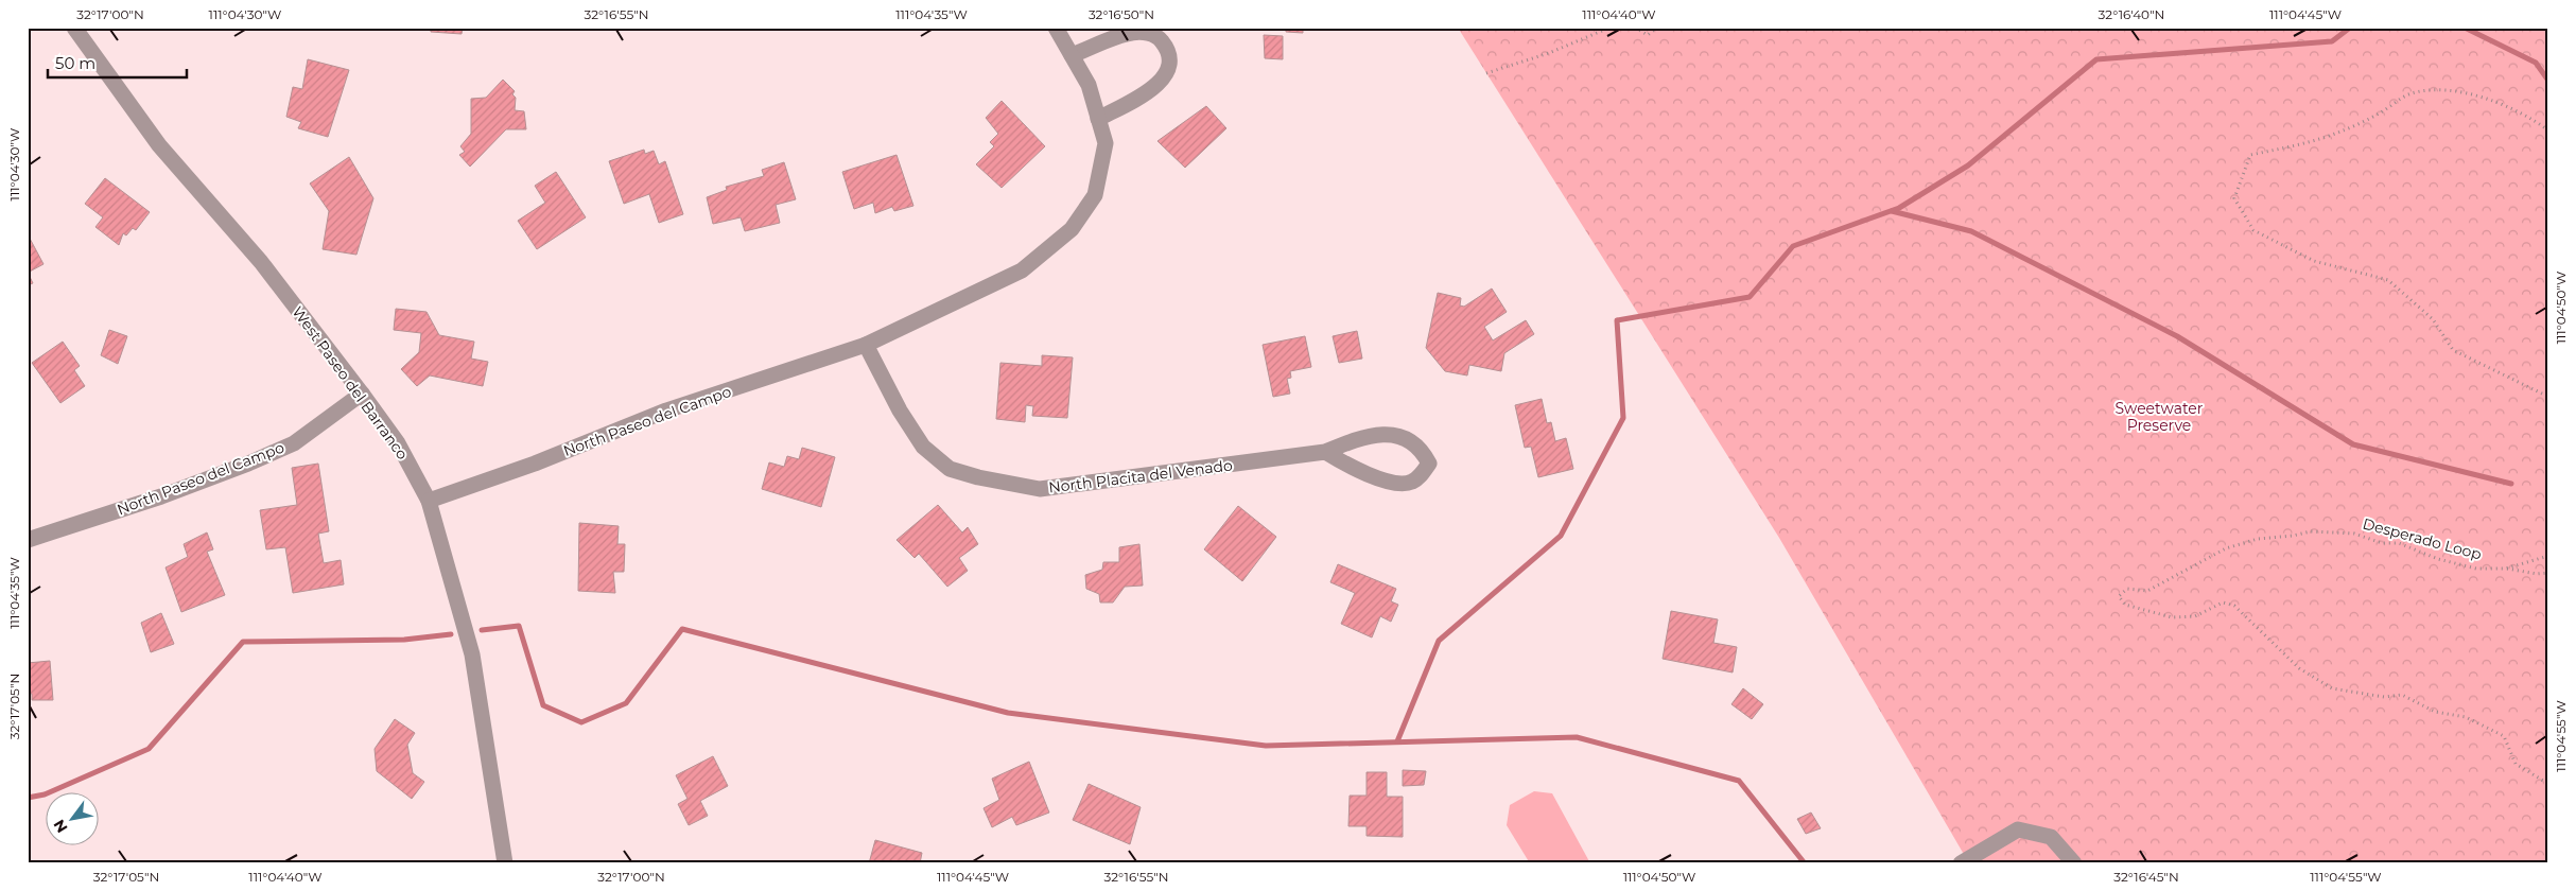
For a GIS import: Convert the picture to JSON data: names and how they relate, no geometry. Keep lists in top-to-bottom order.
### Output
{
  "streets": {
    "street": ["West Paseo del Barranco", "North Paseo del Campo", "North Placita del Venado"],
    "path": ["Desperado Loop"]
  },
  "crossings": [
    ["West Paseo del Barranco", "North Paseo del Campo"],
    ["North Paseo del Campo", "North Placita del Venado"]
  ],
  "parks": ["Sweetwater Preserve"],
  "scale_bar": "50 m",
  "north": "bottom left",
  "coordinates": [
    "32°17'00\"N",
    "111°04'30\"W",
    "32°16'55\"N",
    "111°04'35\"W",
    "32°16'50\"N",
    "111°04'40\"W",
    "32°16'40\"N",
    "111°04'45\"W",
    "111°04'50\"W",
    "32°17'05\"N",
    "111°04'55\"W",
    "32°16'45\"N"
  ]
}
